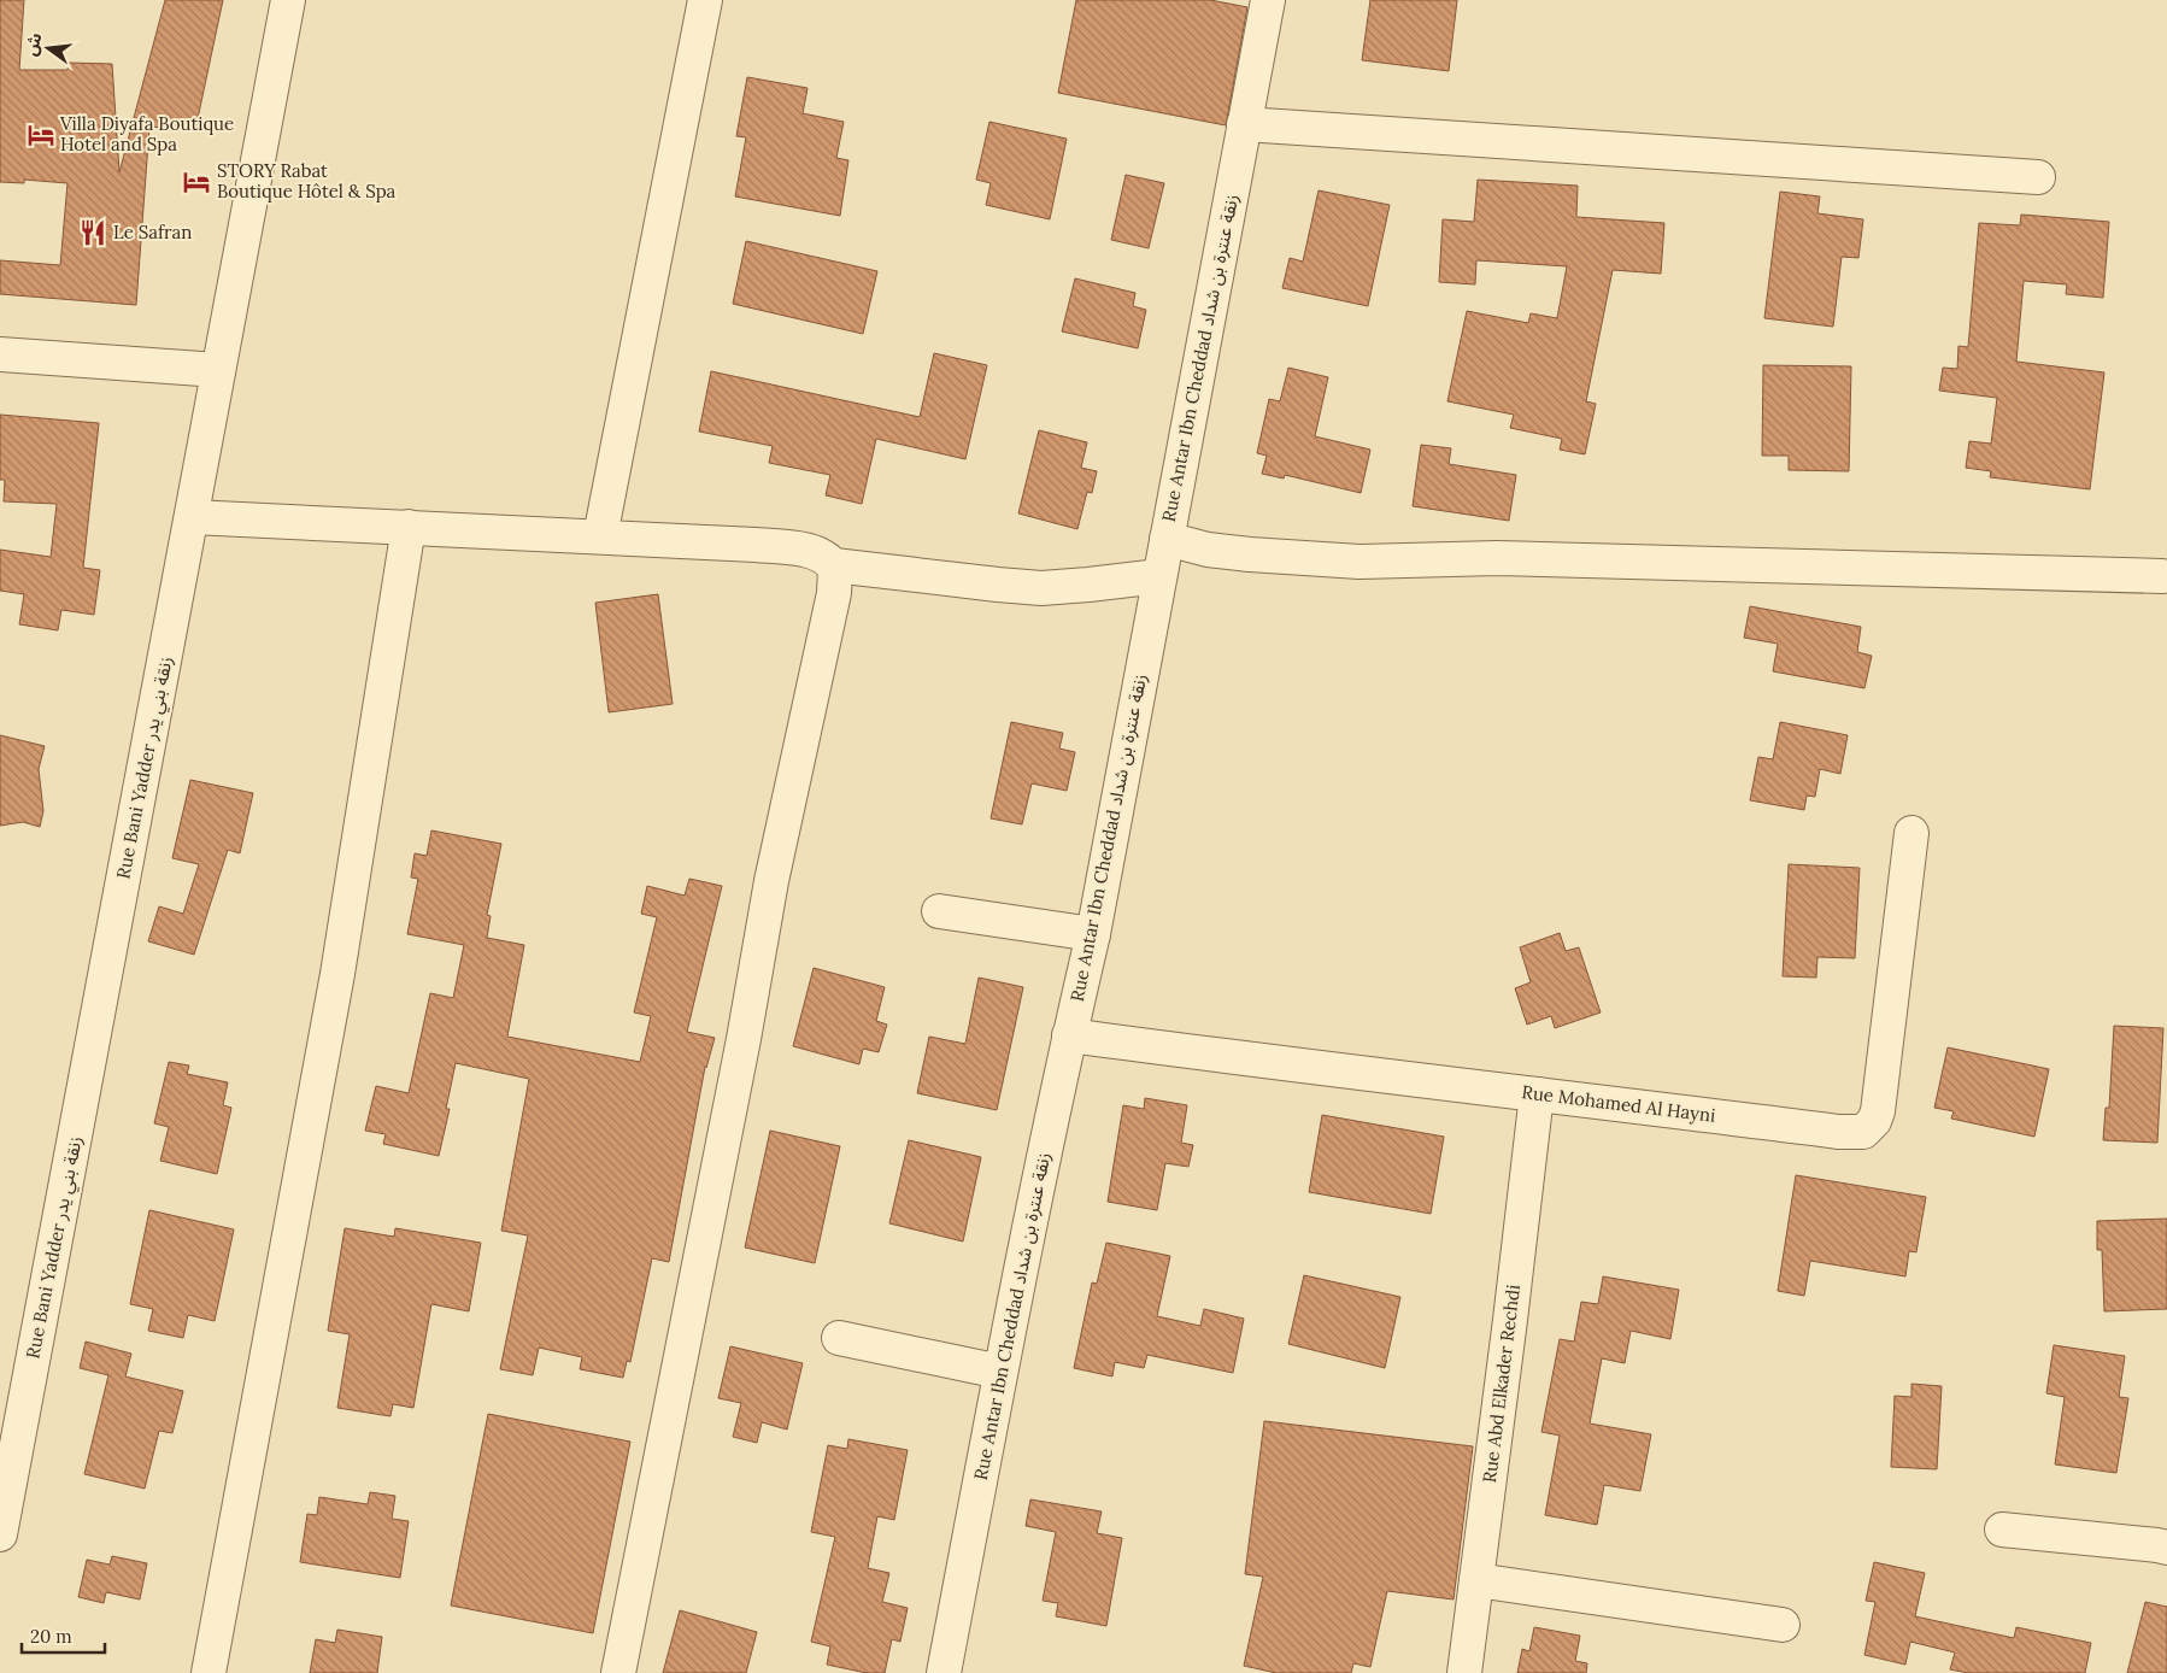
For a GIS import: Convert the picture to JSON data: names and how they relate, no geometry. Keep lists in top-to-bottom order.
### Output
{
  "streets": {
    "street": [
      "Rue Antar Ibn Cheddad زنقة عنترة بن شداد",
      "Rue Bani Yadder زنقة بني يدر",
      "Rue Mohamed Al Hayni",
      "Rue Abd Elkader Rechdi"
    ]
  },
  "crossings": [
    ["Rue Antar Ibn Cheddad زنقة عنترة بن شداد", "Rue Mohamed Al Hayni"],
    ["Rue Mohamed Al Hayni", "Rue Abd Elkader Rechdi"]
  ],
  "places": {
    "hotel": ["Villa Diyafa Boutique Hotel and Spa", "STORY Rabat Boutique Hôtel & Spa"],
    "restaurant": ["Le Safran"]
  },
  "scale_bar": "20 m",
  "north": "left"
}
